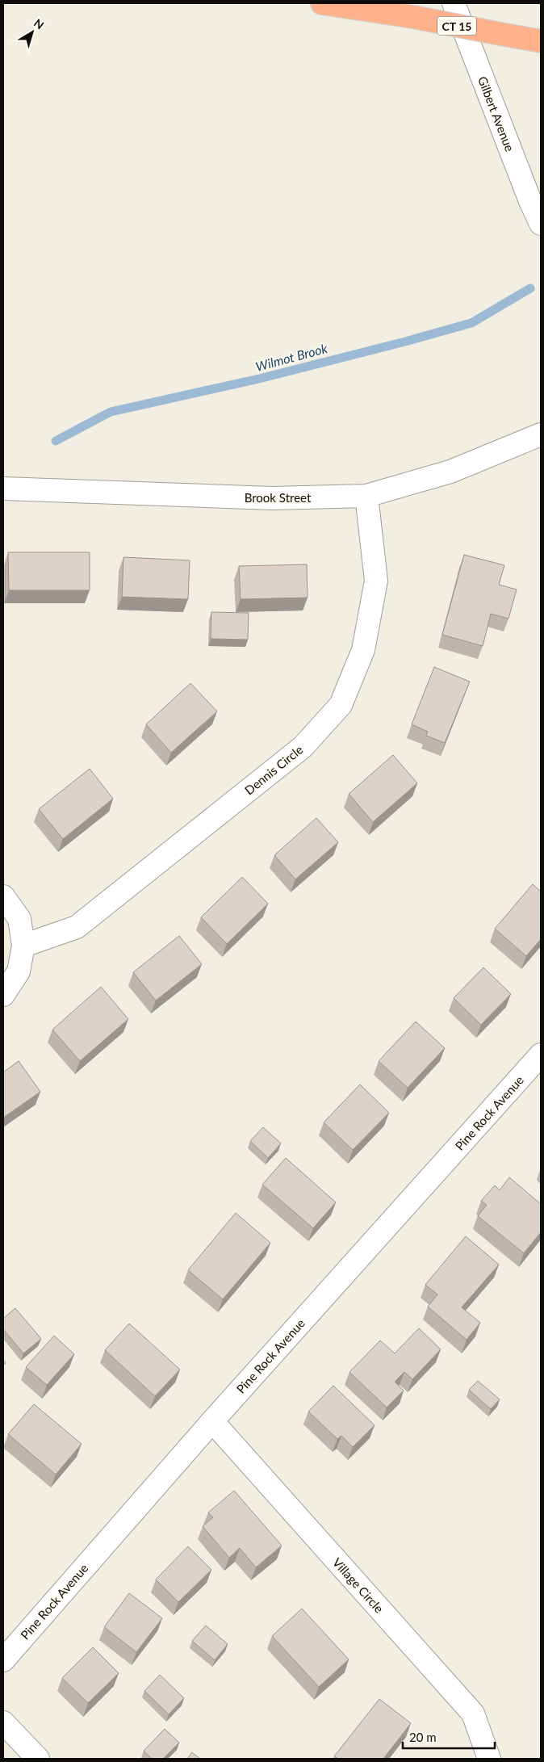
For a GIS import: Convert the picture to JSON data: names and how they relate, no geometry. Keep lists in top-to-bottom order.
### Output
{
  "streets": {
    "highway": ["CT 15"],
    "street": [
      "Gilbert Avenue",
      "Brook Street",
      "Dennis Circle",
      "Pine Rock Avenue",
      "Village Circle"
    ]
  },
  "crossings": [
    ["Brook Street", "Dennis Circle"],
    ["Pine Rock Avenue", "Village Circle"]
  ],
  "water": ["Wilmot Brook"],
  "scale_bar": "20 m",
  "north": "top right"
}
